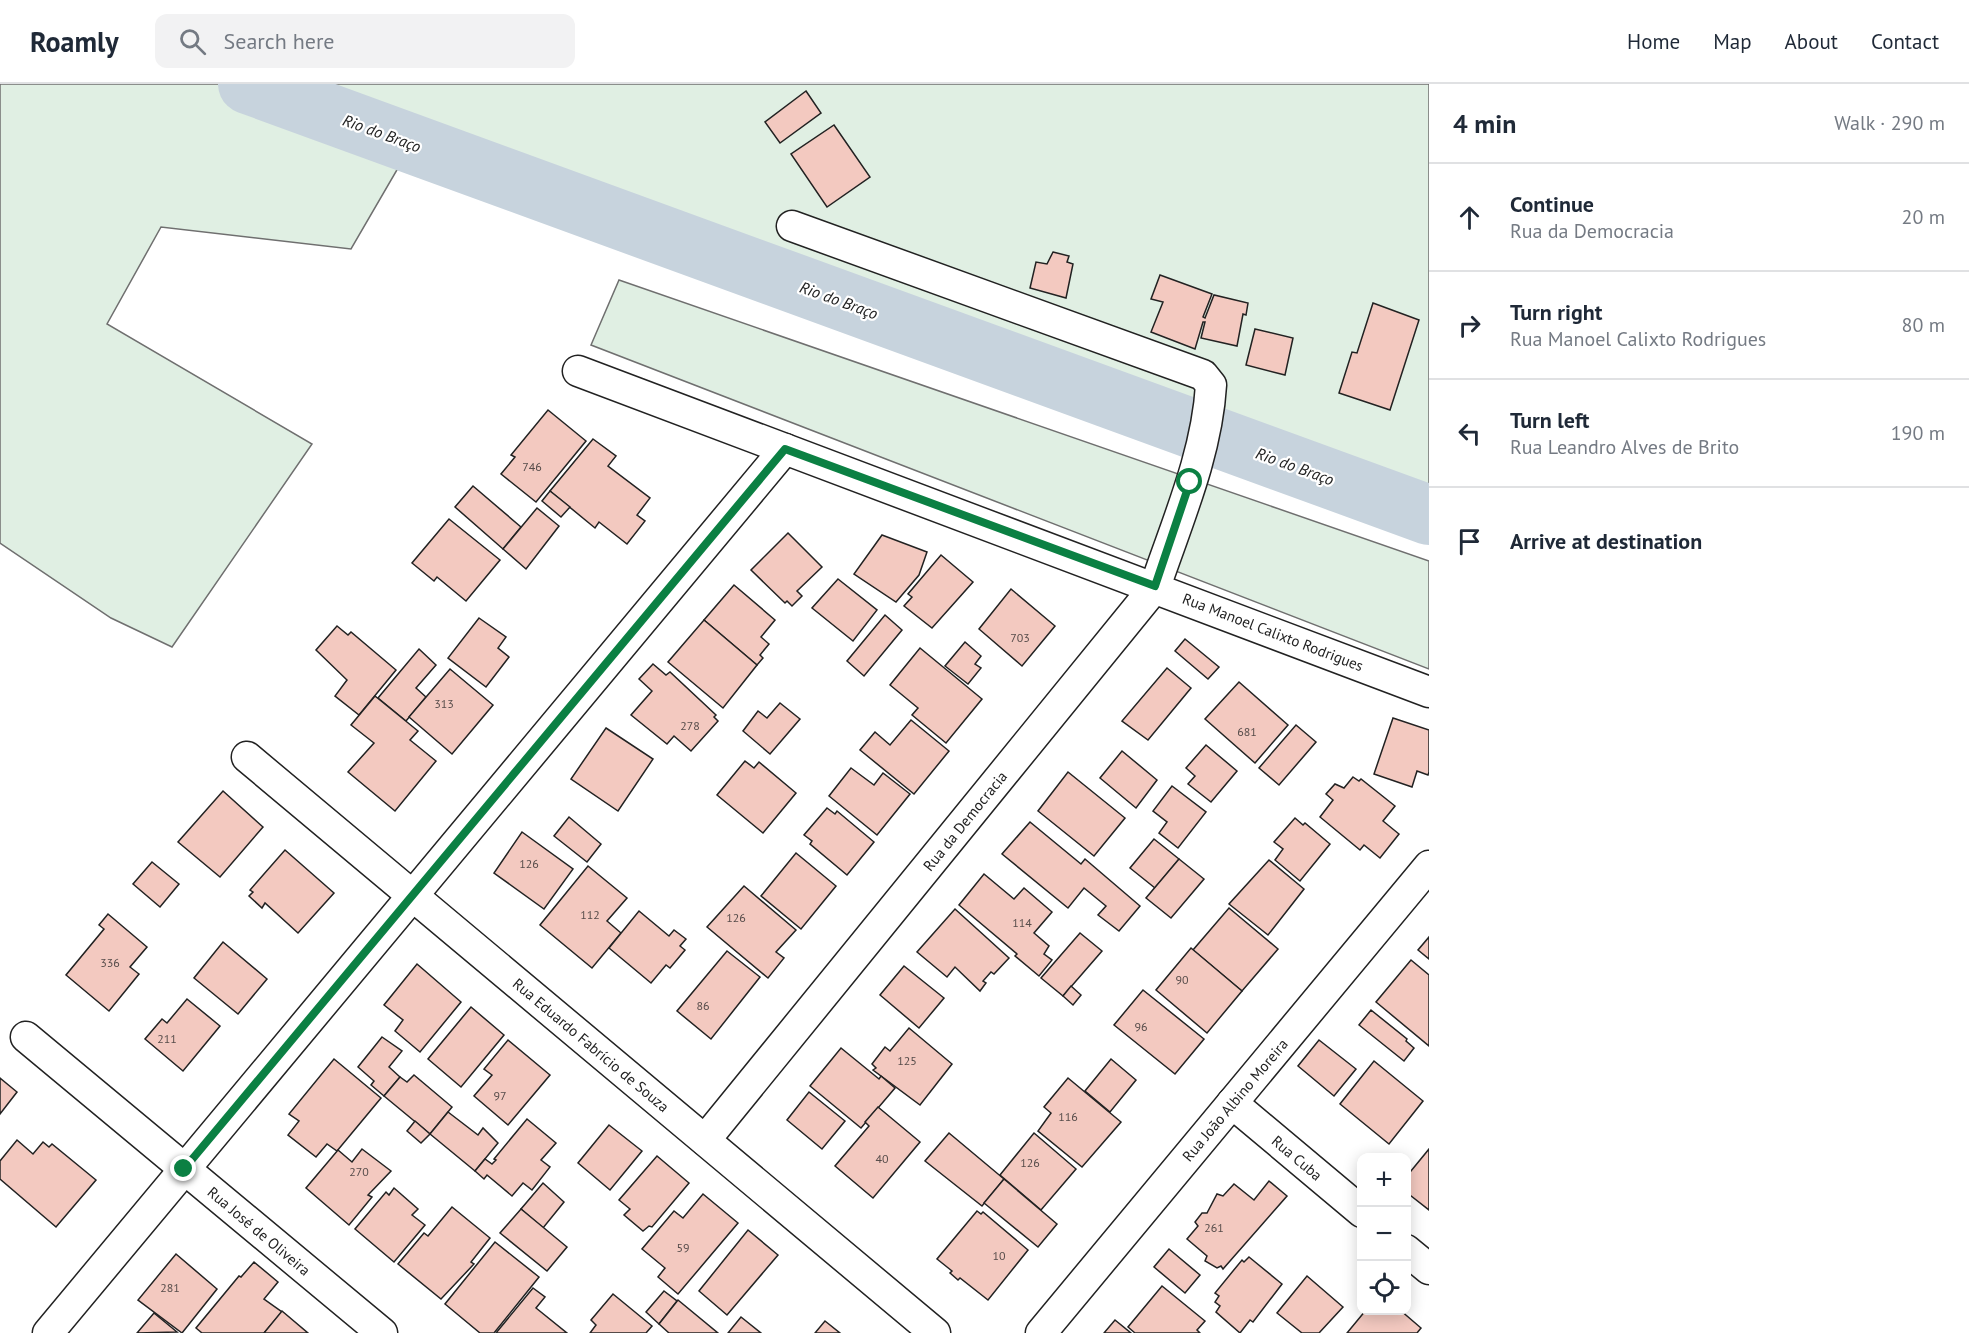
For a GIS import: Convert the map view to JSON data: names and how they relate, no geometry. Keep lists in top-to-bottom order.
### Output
{
  "streets": {
    "street": [
      "Rua Manoel Calixto Rodrigues",
      "Rua da Democracia",
      "Rua Eduardo Fabrício de Souza",
      "Rua João Albino Moreira",
      "Rua Cuba",
      "Rua José de Oliveira"
    ]
  },
  "crossings": [
    ["Rua Manoel Calixto Rodrigues", "Rua da Democracia"],
    ["Rua da Democracia", "Rua Eduardo Fabrício de Souza"],
    ["Rua João Albino Moreira", "Rua Cuba"]
  ],
  "water": ["Rio do Braço"],
  "house_numbers": [
    "746",
    "703",
    "313",
    "278",
    "681",
    "126",
    "112",
    "126",
    "114",
    "336",
    "90",
    "86",
    "96",
    "211",
    "125",
    "97",
    "116",
    "40",
    "126",
    "270",
    "261",
    "59",
    "10",
    "281"
  ],
  "page": {
    "header": "Roamly",
    "search": "Search here",
    "nav": [
      "Home",
      "Map",
      "About",
      "Contact"
    ],
    "heading": ["4 min", "Walk · 290 m"],
    "list": [
      ["Continue", "Rua da Democracia", "20 m"],
      ["Turn right", "Rua Manoel Calixto Rodrigues", "80 m"],
      ["Turn left", "Rua Leandro Alves de Brito", "190 m"],
      "Arrive at destination"
    ],
    "map_buttons": ["+", "−"]
  }
}
